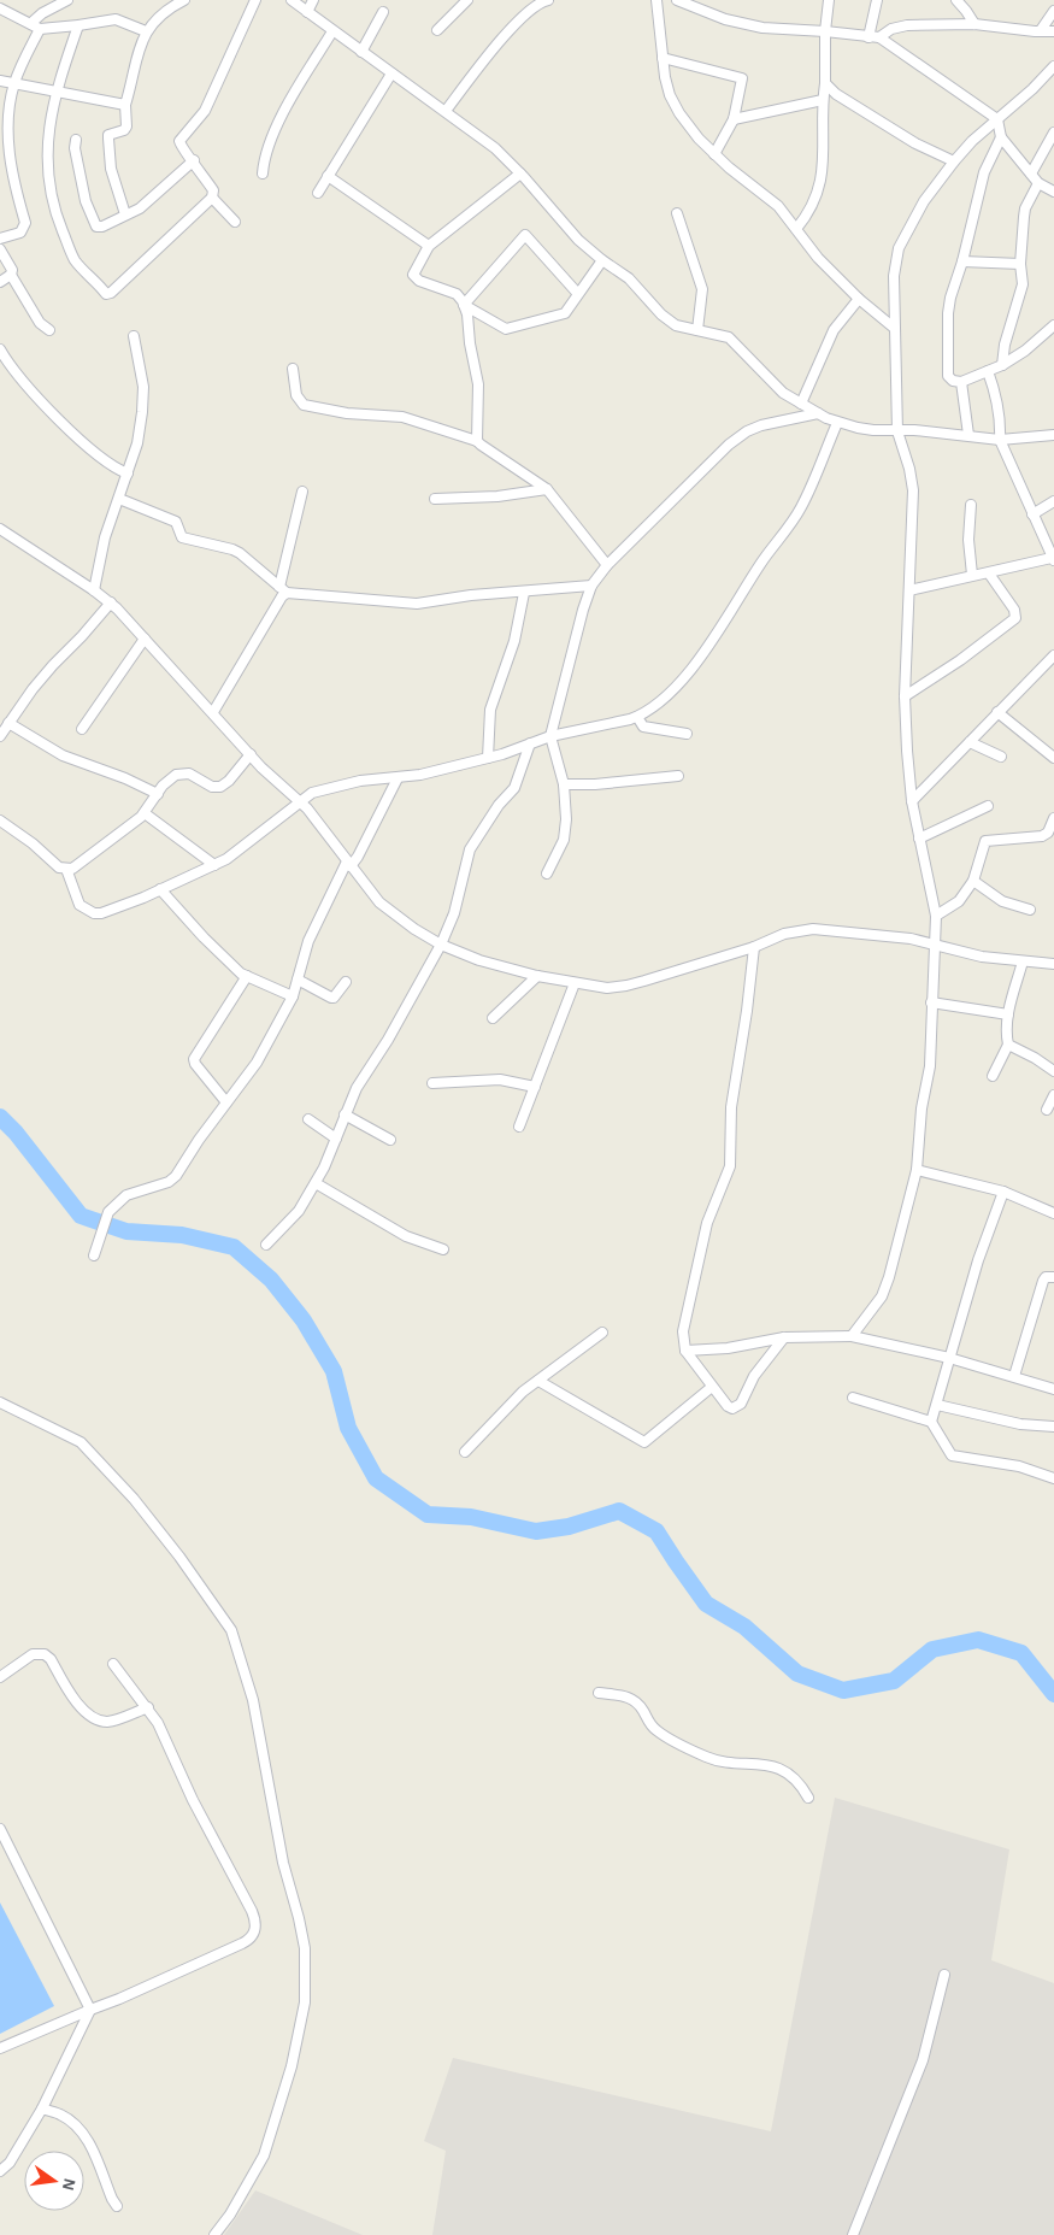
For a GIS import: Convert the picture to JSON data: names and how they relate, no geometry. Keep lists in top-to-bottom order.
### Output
{
  "north": "right"
}
